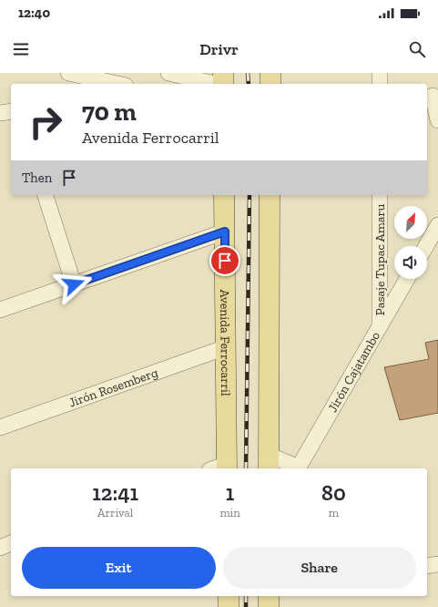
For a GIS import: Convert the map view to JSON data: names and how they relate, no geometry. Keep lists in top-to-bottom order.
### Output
{
  "streets": {
    "main road": ["Avenida Ferrocarril"],
    "street": ["Pasaje Tupac Amaru", "Jirón Cajatambo", "Jirón Rosemberg"]
  },
  "crossings": [
    ["Pasaje Tupac Amaru", "Jirón Cajatambo"],
    ["Avenida Ferrocarril", "Jirón Rosemberg"]
  ],
  "north": "top right",
  "page": {
    "status": "12:40",
    "header": "Drivr",
    "turn": ["70 m", "Avenida Ferrocarril"],
    "then": "Then",
    "eta": [
      "12:41",
      "Arrival",
      "1",
      "min",
      "80",
      "m"
    ],
    "buttons": ["Exit", "Share"]
  }
}
